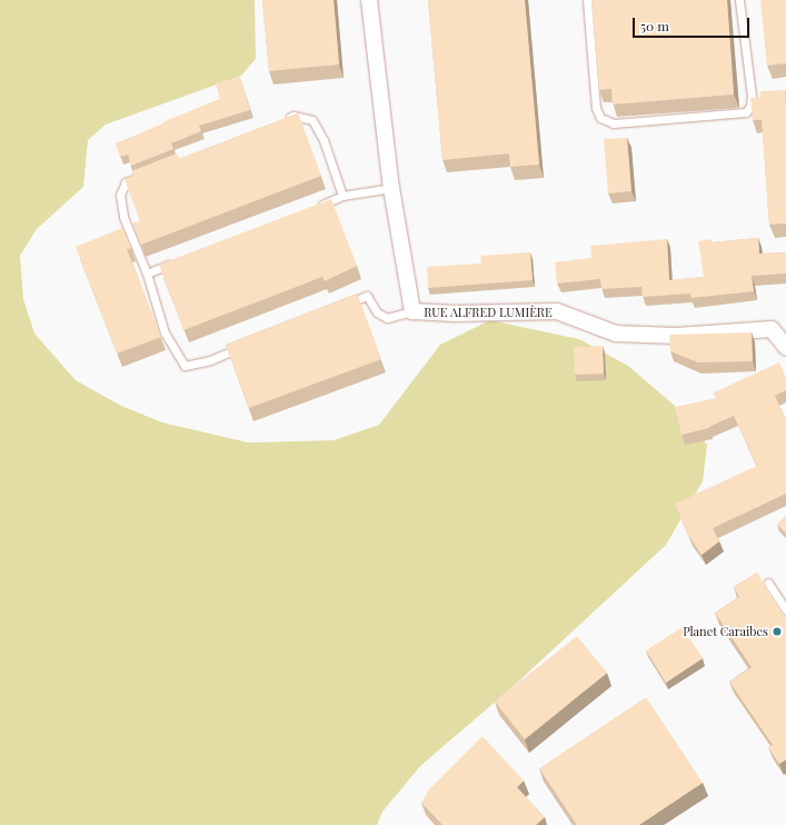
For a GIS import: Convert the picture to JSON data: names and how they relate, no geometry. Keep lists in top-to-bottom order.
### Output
{
  "streets": {
    "street": ["RUE ALFRED LUMIÈRE"]
  },
  "places": ["Planet Caraibes"],
  "scale_bar": "50 m"
}
